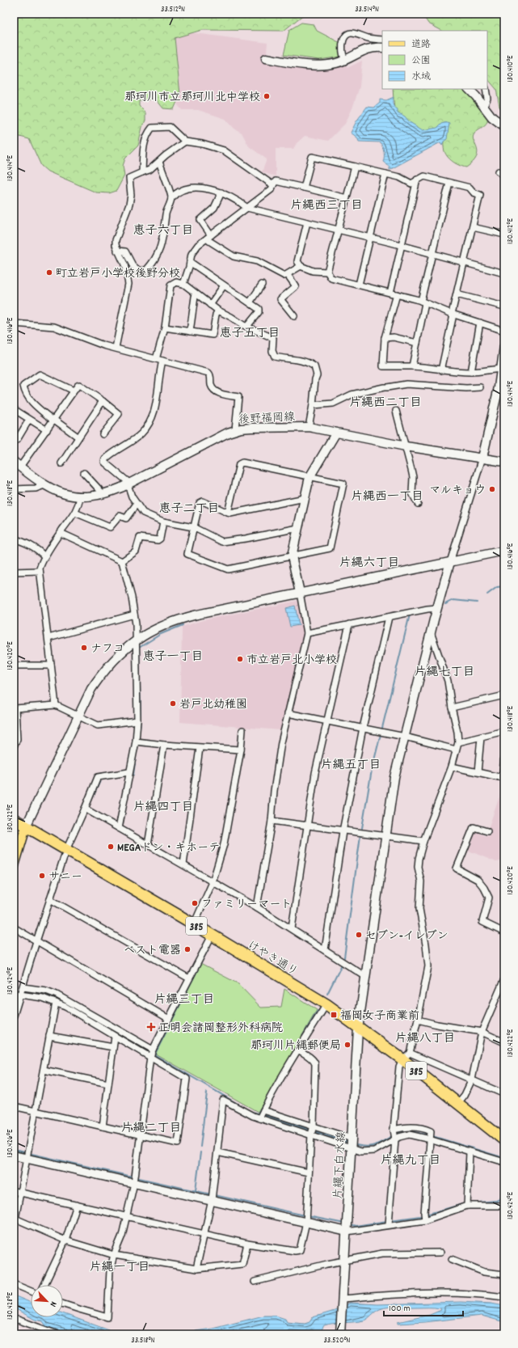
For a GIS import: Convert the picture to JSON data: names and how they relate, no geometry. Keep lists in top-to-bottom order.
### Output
{
  "streets": {
    "highway": ["385", "けやき通り"],
    "street": ["後野福岡線", "片繩下白水線"]
  },
  "crossings": [
    ["けやき通り", "片繩下白水線"]
  ],
  "districts": [
    "片縄西三丁目",
    "恵子六丁目",
    "恵子五丁目",
    "片縄西二丁目",
    "片縄西一丁目",
    "恵子二丁目",
    "片縄六丁目",
    "恵子一丁目",
    "片縄七丁目",
    "片縄五丁目",
    "片縄四丁目",
    "片縄三丁目",
    "片縄八丁目",
    "片縄二丁目",
    "片縄九丁目",
    "片縄一丁目"
  ],
  "places": {
    "other": [
      "那珂川市立那珂川北中学校",
      "町立岩戸小学校後野分校",
      "マルキョウ",
      "ナフコ",
      "市立岩戸北小学校",
      "岩戸北幼稚園",
      "MEGAドン・キホーテ",
      "サニー",
      "ファミリーマート",
      "セブン-イレブン",
      "ベスト電器",
      "那珂川片縄郵便局"
    ],
    "transit": ["福岡女子商業前"],
    "health": ["正明会諸岡整形外科病院"]
  },
  "legend": ["道路", "公園", "水域"],
  "scale_bar": "100 m",
  "north": "bottom right",
  "coordinates": [
    "33.512°N",
    "33.514°N",
    "130.410°E",
    "130.414°E",
    "130.412°E",
    "130.416°E",
    "130.418°E",
    "130.420°E",
    "130.422°E",
    "130.424°E",
    "130.426°E",
    "130.428°E",
    "33.518°N",
    "33.520°N"
  ]
}
